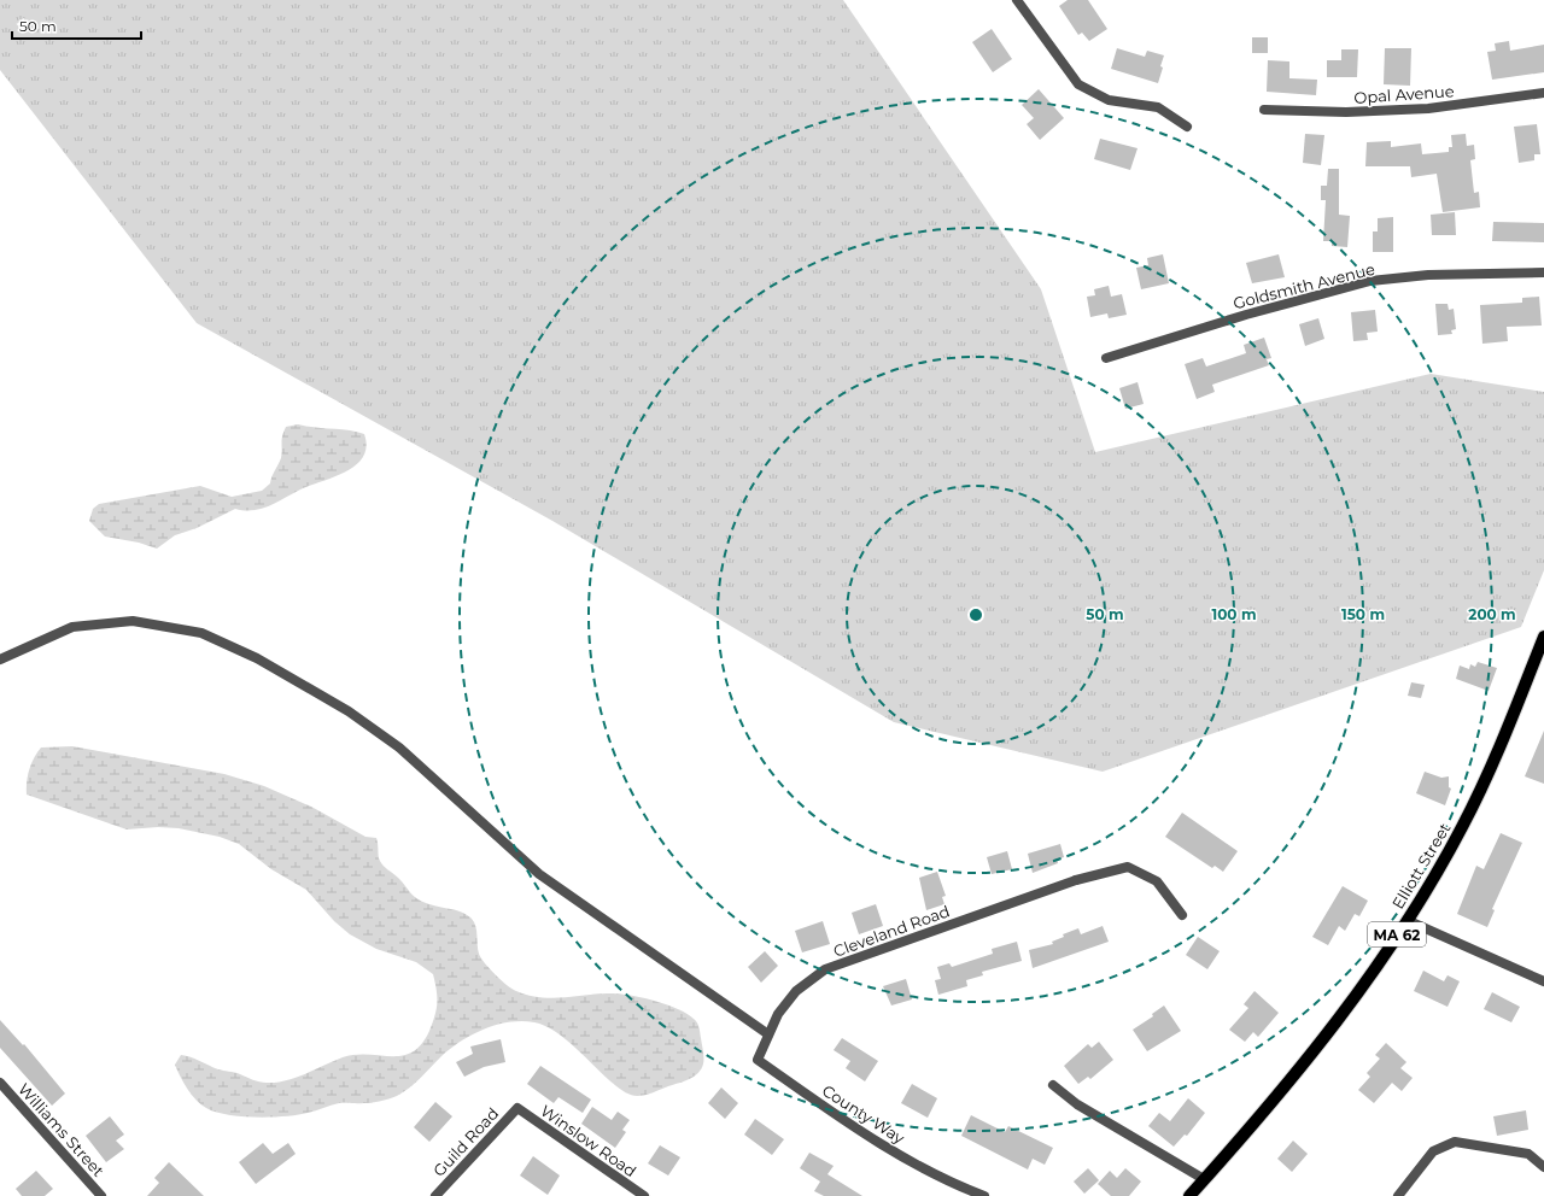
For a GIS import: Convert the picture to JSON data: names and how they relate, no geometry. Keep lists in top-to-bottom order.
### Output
{
  "streets": {
    "main road": ["Elliott Street", "MA 62"],
    "street": [
      "Opal Avenue",
      "Goldsmith Avenue",
      "Cleveland Road",
      "County Way",
      "Williams Street",
      "Winslow Road",
      "Guild Road"
    ]
  },
  "crossings": [
    ["Cleveland Road", "County Way"],
    ["Winslow Road", "Guild Road"]
  ],
  "scale_bar": "50 m",
  "rings": [
    "50 m",
    "100 m",
    "150 m",
    "200 m"
  ]
}
